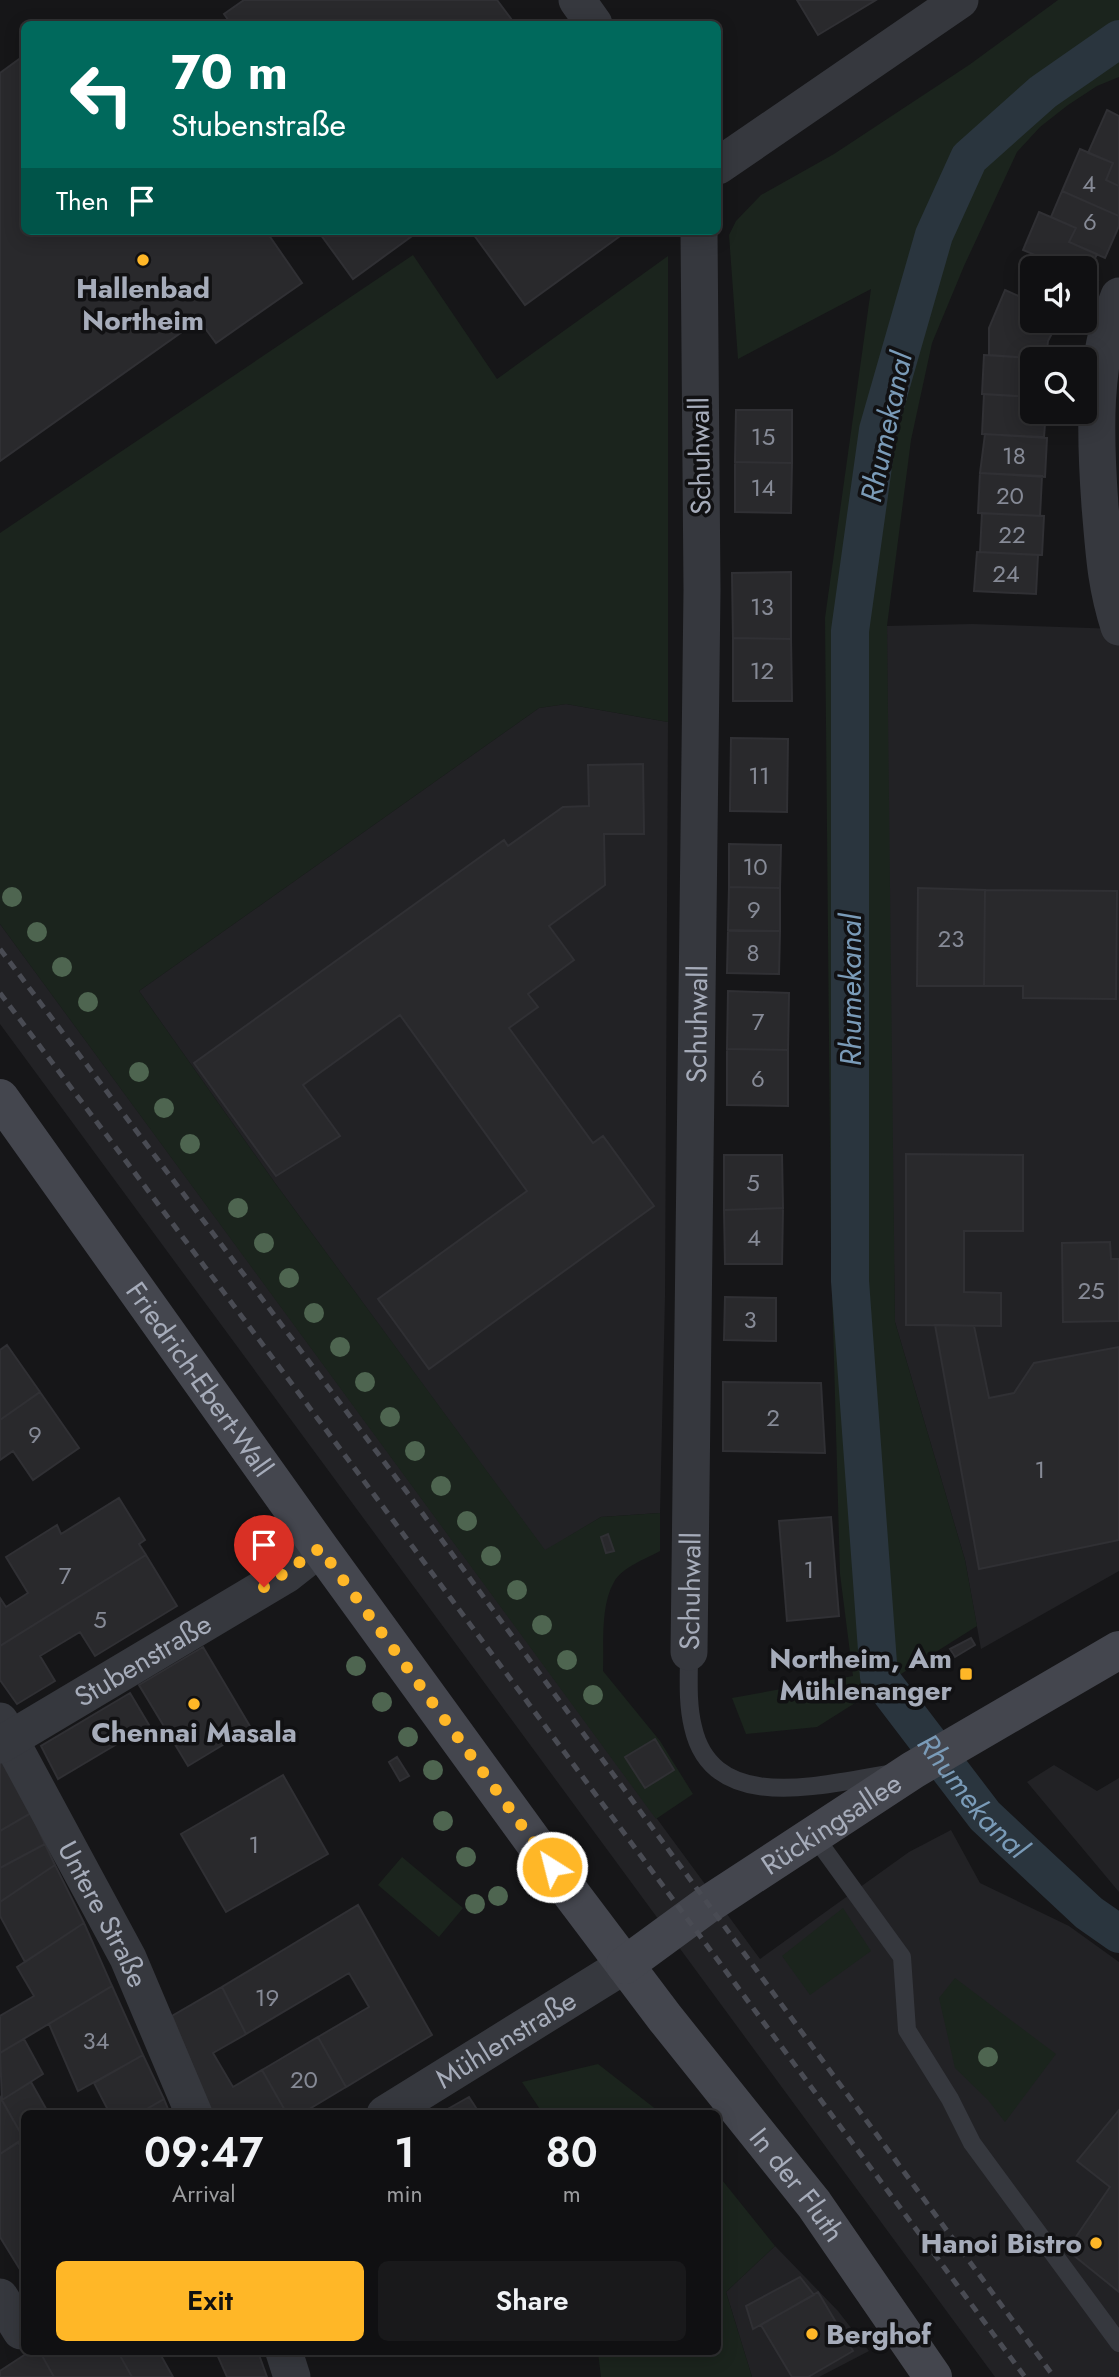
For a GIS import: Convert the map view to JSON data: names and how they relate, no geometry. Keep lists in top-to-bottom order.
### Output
{
  "streets": {
    "main road": ["Friedrich-Ebert-Wall", "Rückingsallee", "In der Fluth"],
    "street": [
      "Schuhwall",
      "Stubenstraße",
      "Untere Straße",
      "Mühlenstraße"
    ]
  },
  "crossings": [
    ["Schuhwall", "Rückingsallee"],
    ["Friedrich-Ebert-Wall", "Stubenstraße"],
    ["Friedrich-Ebert-Wall", "Rückingsallee"],
    ["Friedrich-Ebert-Wall", "Mühlenstraße"],
    ["Friedrich-Ebert-Wall", "In der Fluth"],
    ["Stubenstraße", "Untere Straße"],
    ["Rückingsallee", "Mühlenstraße"],
    ["Rückingsallee", "In der Fluth"],
    ["Mühlenstraße", "In der Fluth"]
  ],
  "water": ["Rhumekanal"],
  "places": {
    "other": [
      "Hallenbad Northeim",
      "Chennai Masala",
      "Hanoi Bistro",
      "Berghof"
    ],
    "transit": ["Northeim, Am Mühlenanger"]
  },
  "house_numbers": [
    "4",
    "6",
    "15",
    "18",
    "14",
    "20",
    "22",
    "24",
    "13",
    "12",
    "11",
    "10",
    "9",
    "23",
    "8",
    "7",
    "6",
    "5",
    "4",
    "25",
    "3",
    "2",
    "9",
    "1",
    "1",
    "7",
    "5",
    "1",
    "19",
    "34",
    "20"
  ],
  "page": {
    "turn": ["70 m", "Stubenstraße"],
    "then": "Then",
    "eta": [
      "09:47",
      "Arrival",
      "1",
      "min",
      "80",
      "m"
    ],
    "buttons": ["Exit", "Share"]
  }
}
